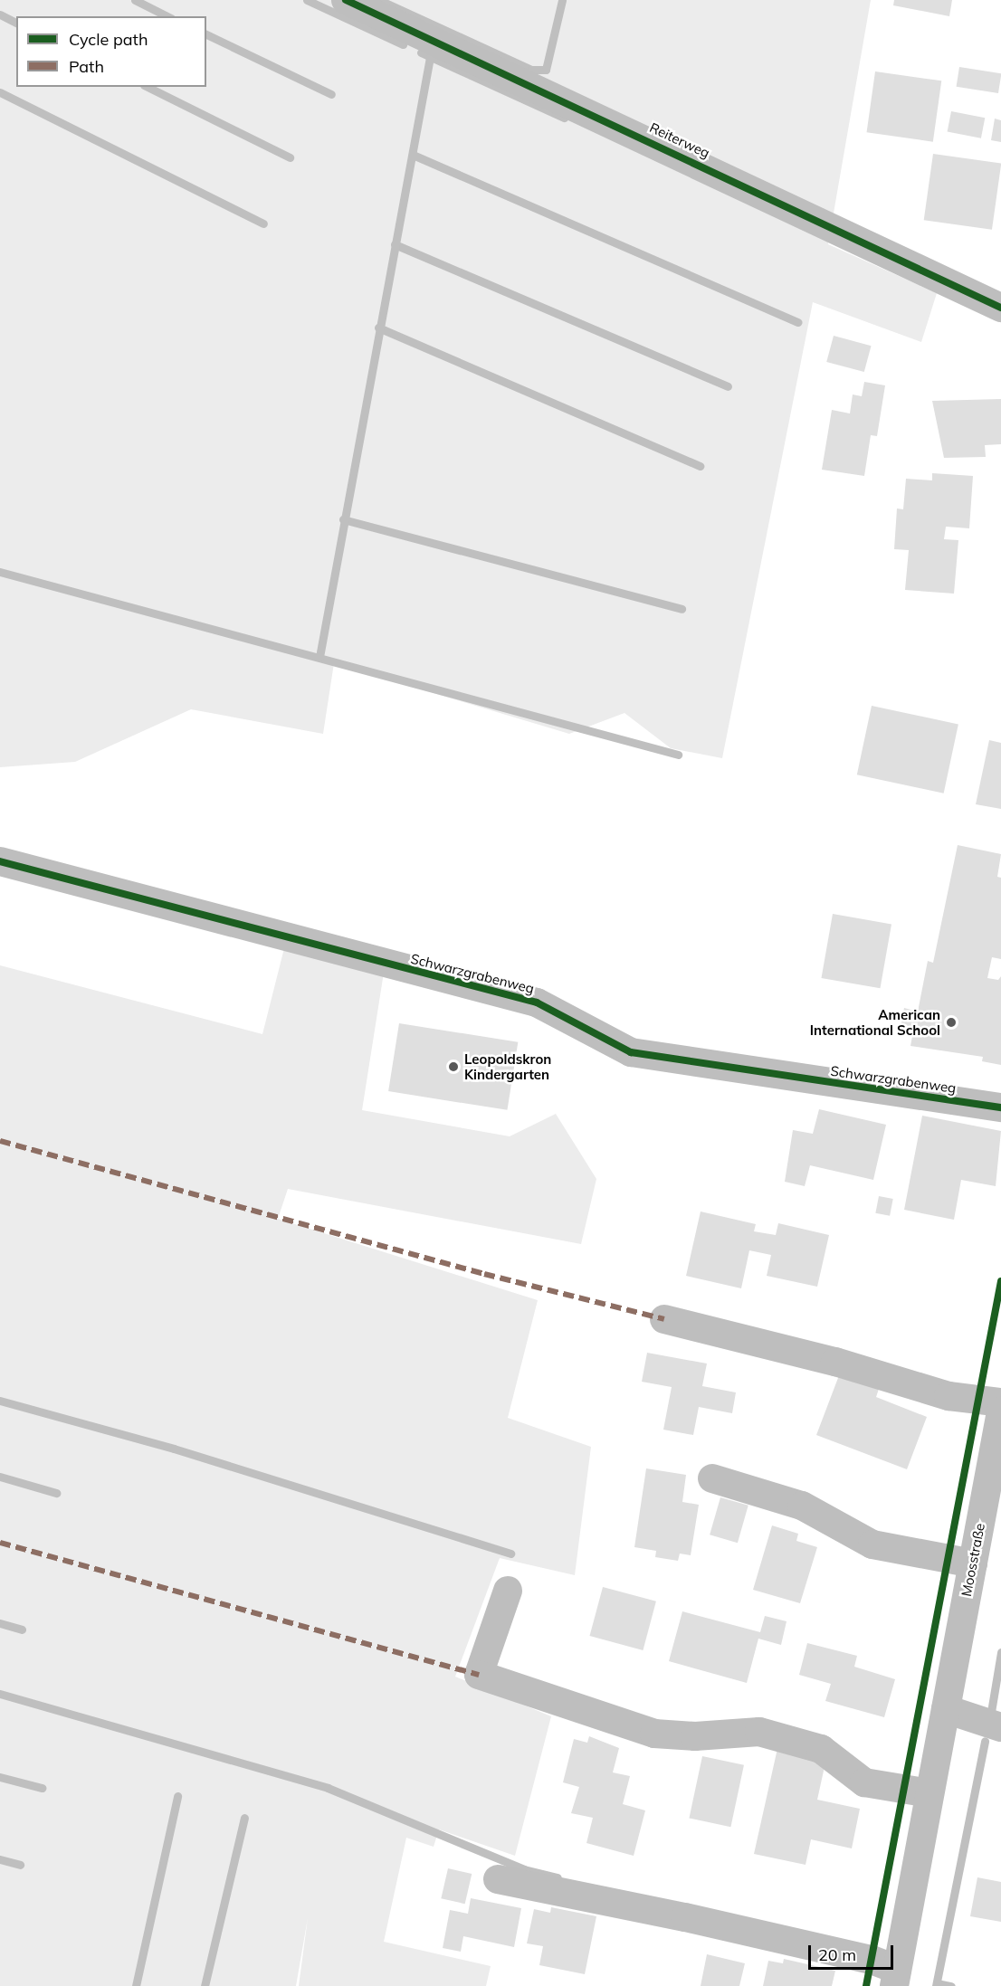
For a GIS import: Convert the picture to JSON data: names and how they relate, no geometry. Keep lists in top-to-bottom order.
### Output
{
  "streets": {
    "street": ["Reiterweg", "Schwarzgrabenweg", "Moosstraße"]
  },
  "places": ["American International School", "Leopoldskron Kindergarten"],
  "legend": ["Cycle path", "Path"],
  "scale_bar": "20 m"
}
